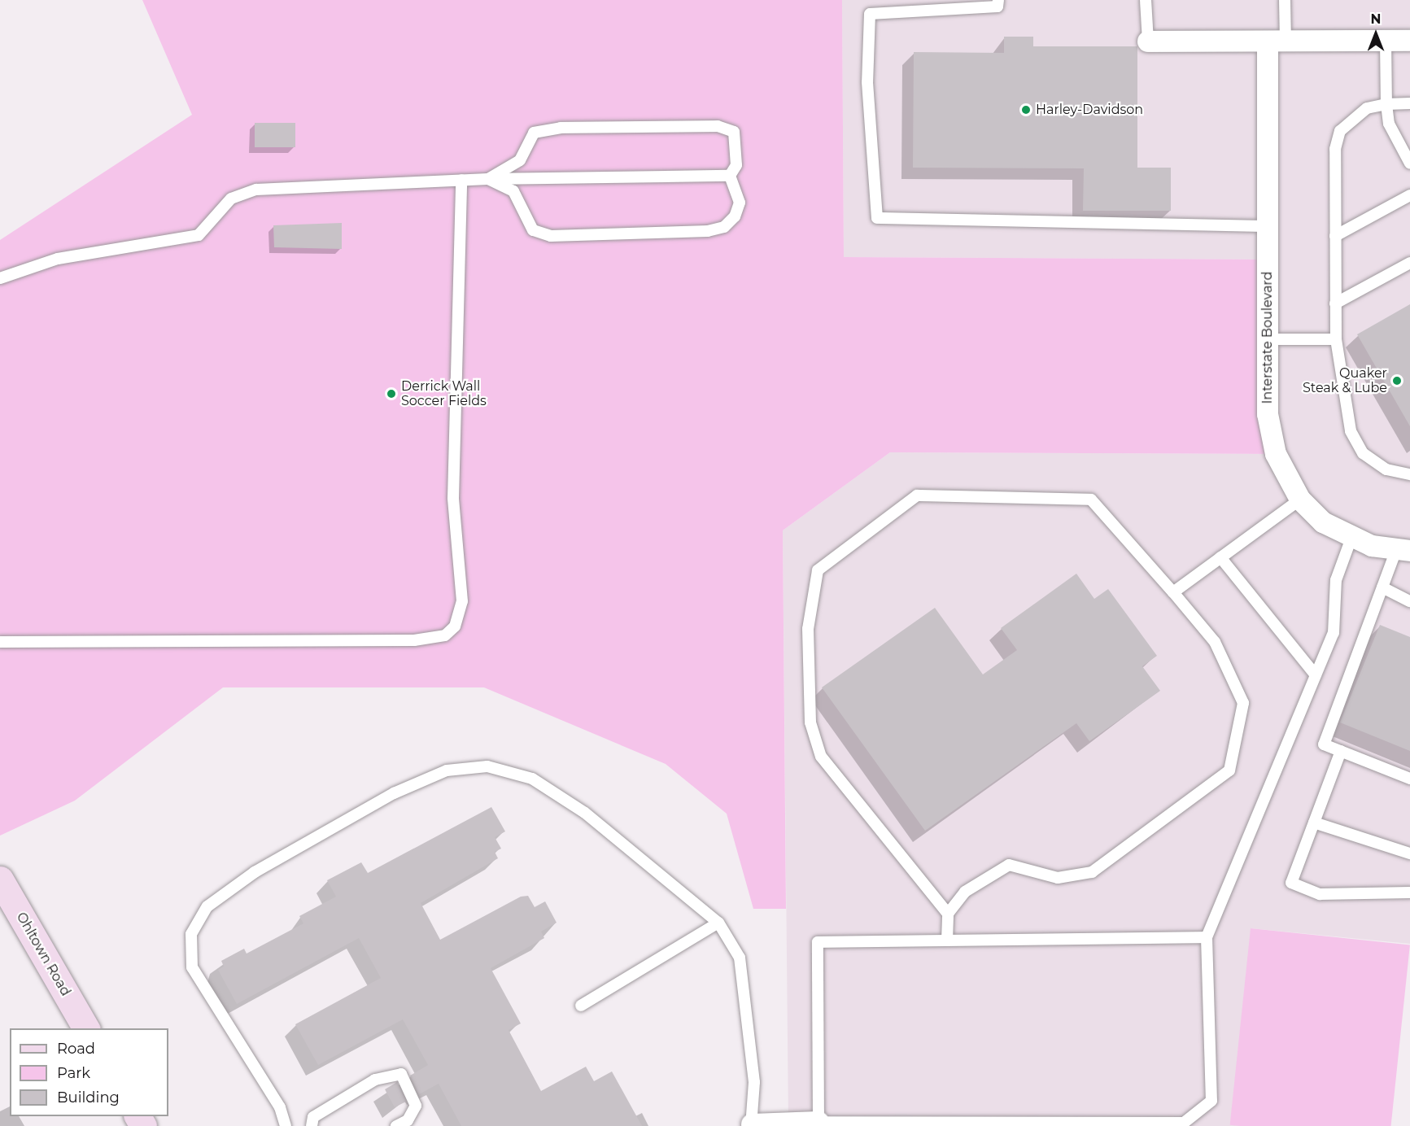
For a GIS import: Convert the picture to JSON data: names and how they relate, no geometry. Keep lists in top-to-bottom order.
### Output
{
  "streets": {
    "street": ["Interstate Boulevard", "Ohltown Road"]
  },
  "places": ["Harley-Davidson", "Quaker Steak & Lube", "Derrick Wall Soccer Fields"],
  "legend": ["Road", "Park", "Building"],
  "north": "top"
}
